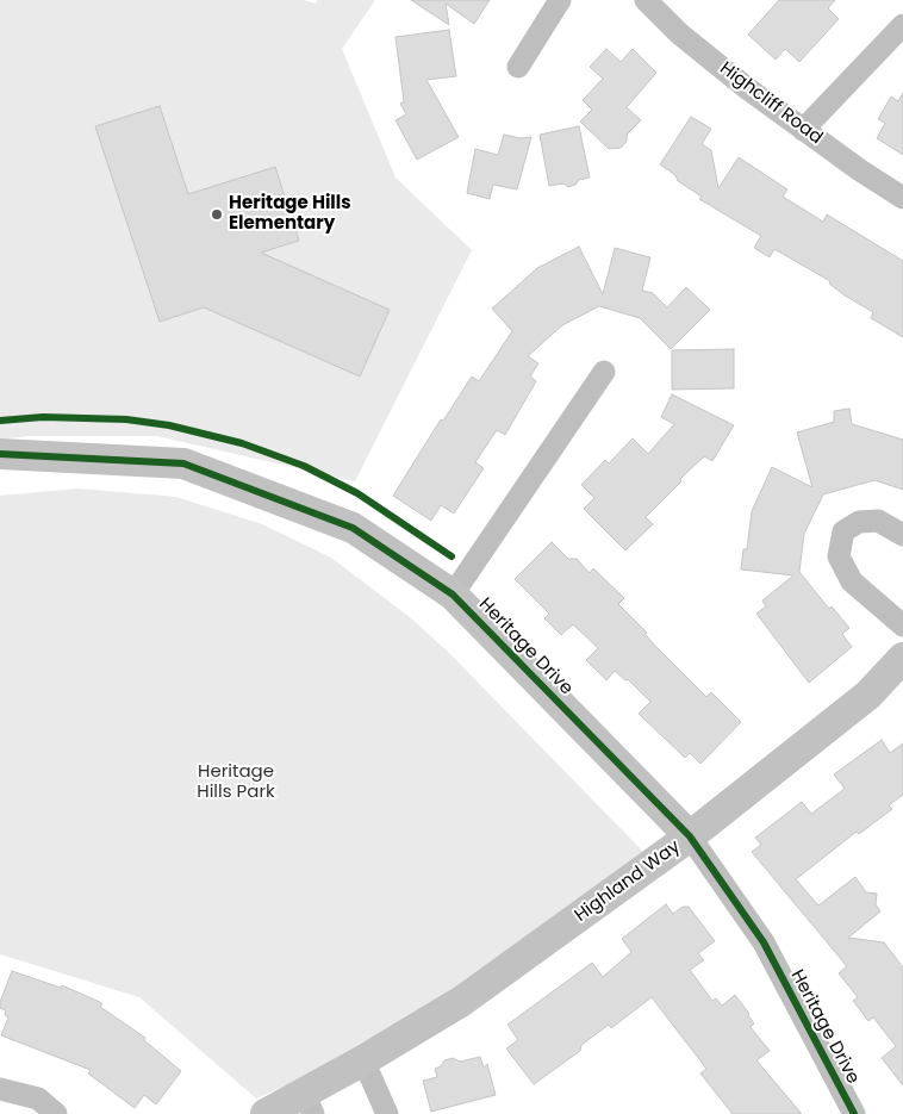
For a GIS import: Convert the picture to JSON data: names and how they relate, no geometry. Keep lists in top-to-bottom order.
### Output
{
  "streets": {
    "street": ["Highcliff Road", "Heritage Drive", "Highland Way"]
  },
  "crossings": [
    ["Heritage Drive", "Highland Way"]
  ],
  "parks": ["Heritage Hills Park"],
  "places": ["Heritage Hills Elementary"]
}
